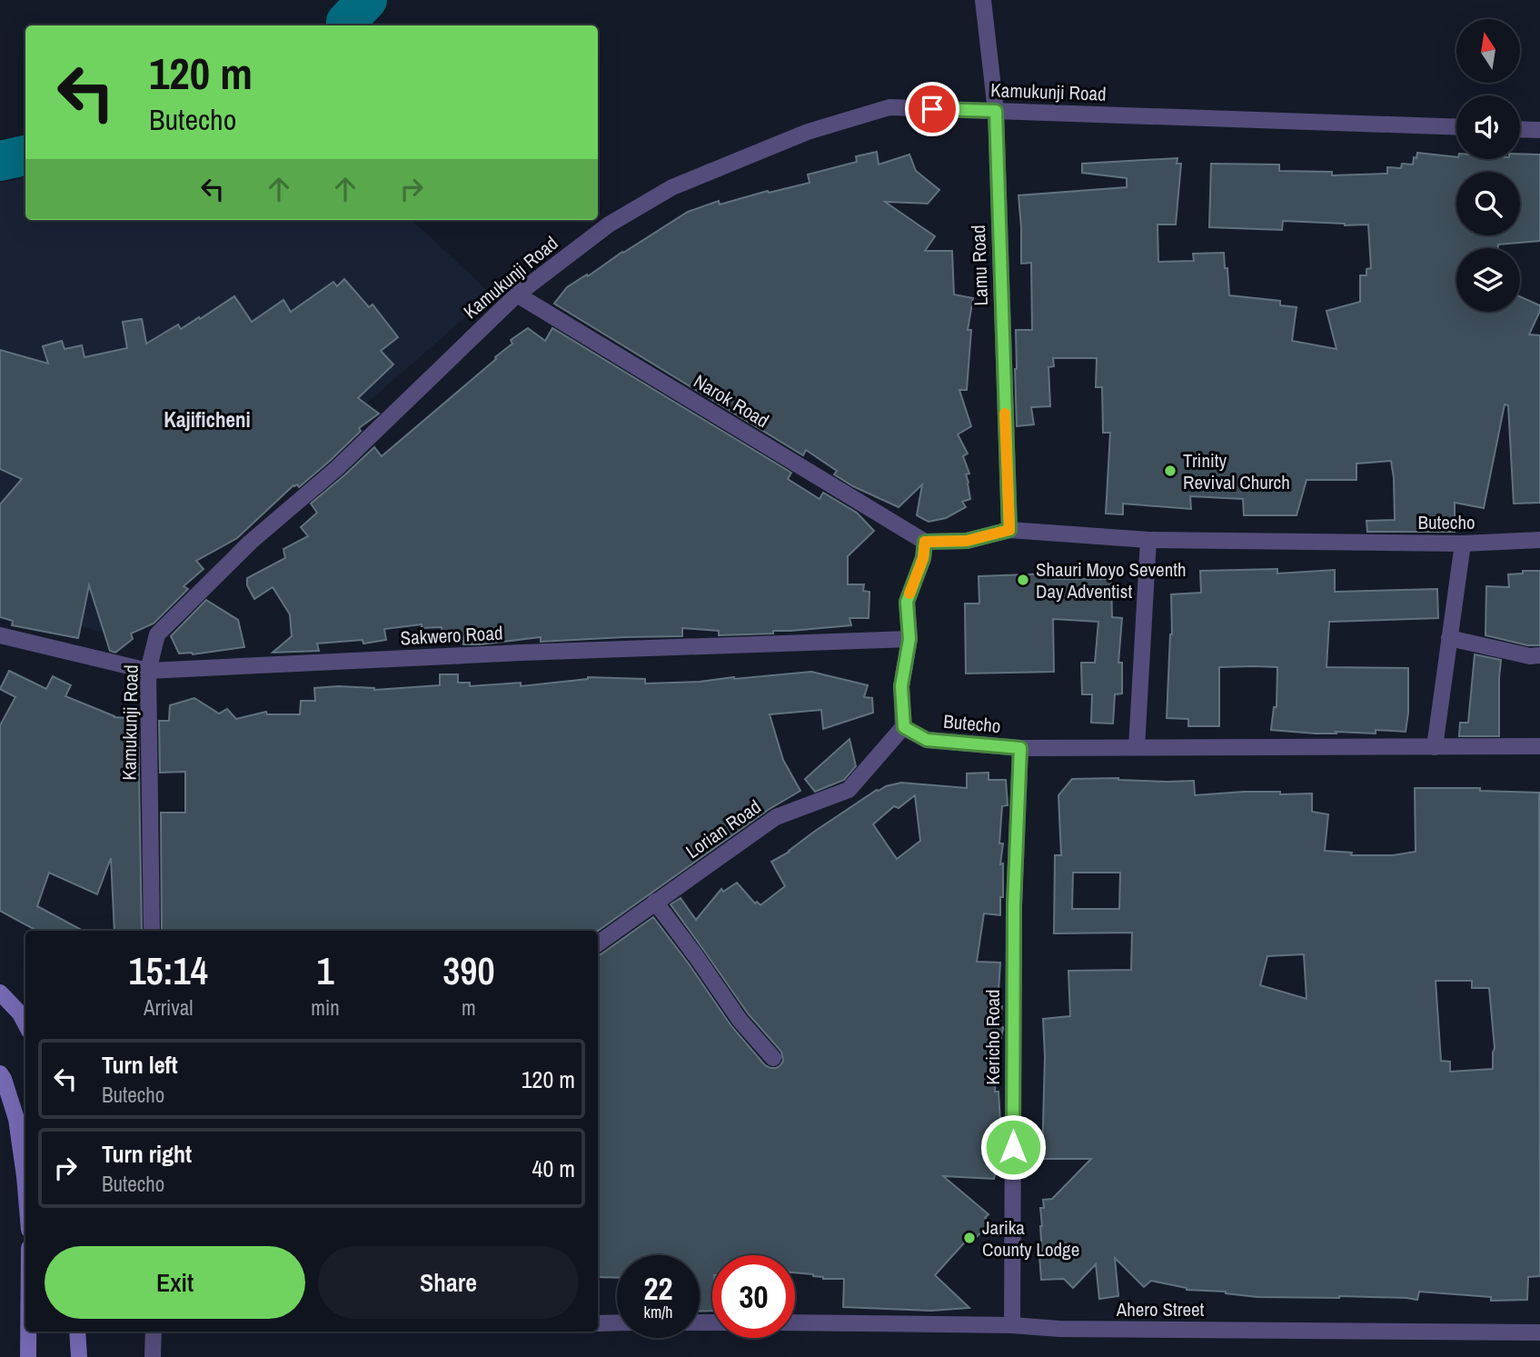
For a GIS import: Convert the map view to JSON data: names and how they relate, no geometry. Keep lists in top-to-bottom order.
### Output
{
  "streets": {
    "street": [
      "Kamukunji Road",
      "Lamu Road",
      "Narok Road",
      "Butecho",
      "Sakwero Road",
      "Lorian Road",
      "Kericho Road",
      "Ahero Street"
    ]
  },
  "crossings": [
    ["Kamukunji Road", "Lamu Road"],
    ["Kamukunji Road", "Narok Road"],
    ["Kamukunji Road", "Sakwero Road"],
    ["Lamu Road", "Butecho"],
    ["Narok Road", "Butecho"],
    ["Butecho", "Lorian Road"],
    ["Butecho", "Kericho Road"],
    ["Kericho Road", "Ahero Street"]
  ],
  "districts": ["Kajificheni"],
  "places": ["Trinity Revival Church", "Shauri Moyo Seventh Day Adventist", "Jarika County Lodge"],
  "north": "top",
  "page": {
    "turn": ["120 m", "Butecho"],
    "eta": [
      "15:14",
      "Arrival",
      "1",
      "min",
      "390",
      "m"
    ],
    "list": [
      {
        "name": "Turn left",
        "note": "Butecho",
        "value": "120 m"
      },
      {
        "name": "Turn right",
        "note": "Butecho",
        "value": "40 m"
      }
    ],
    "buttons": ["Exit", "Share"],
    "speed": "22 km/h",
    "limit": "30"
  }
}
